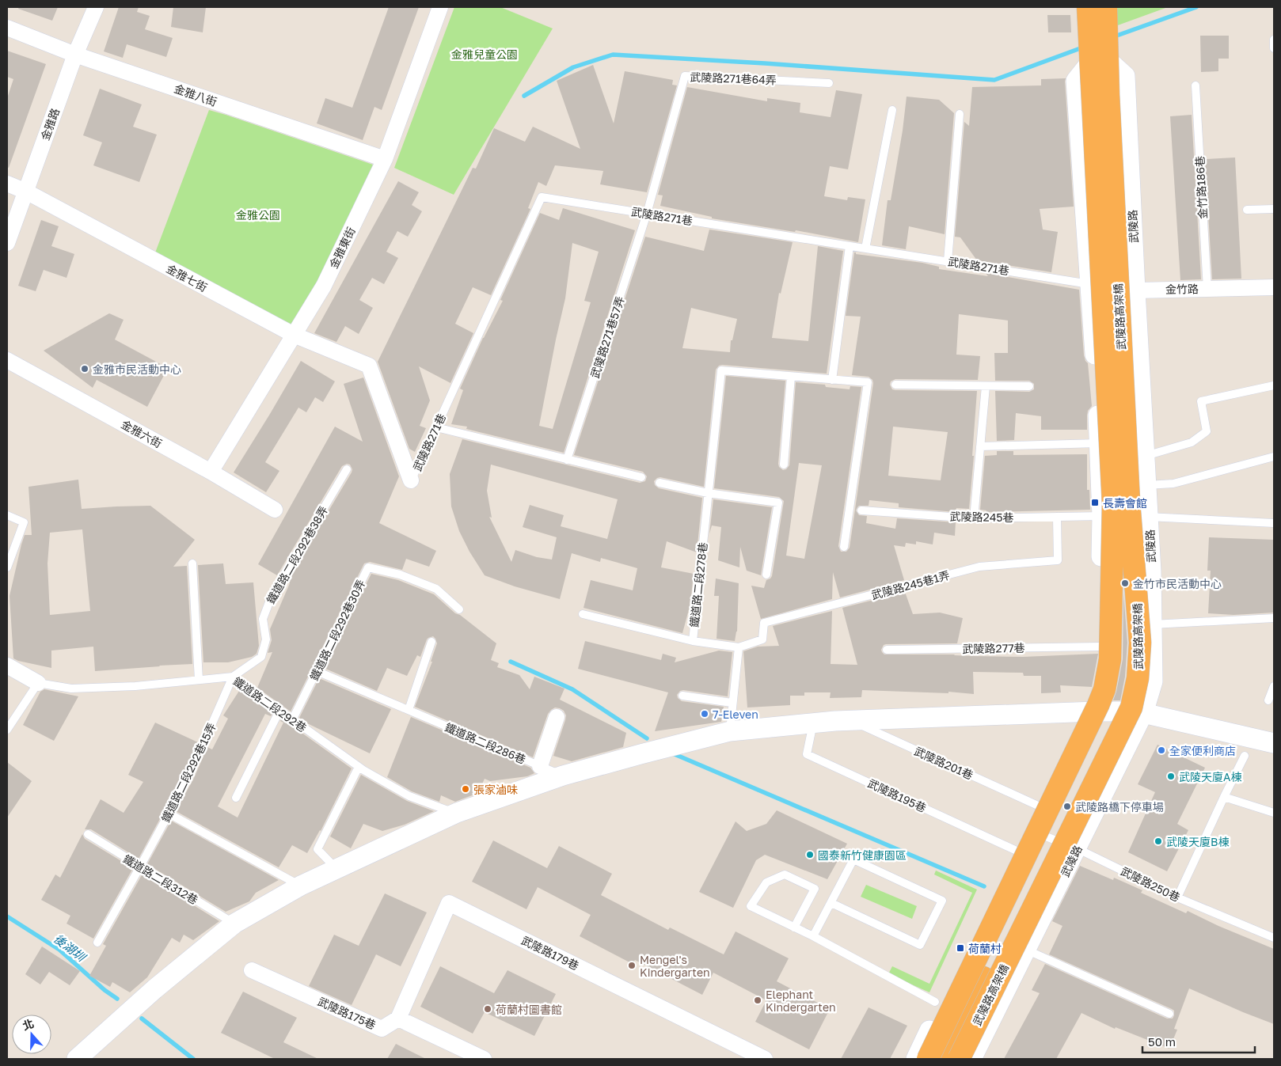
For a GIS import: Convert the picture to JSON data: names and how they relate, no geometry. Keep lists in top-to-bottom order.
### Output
{
  "streets": {
    "highway": ["武陵路高架橋"],
    "street": [
      "金雅八街",
      "金雅路",
      "武陵路",
      "金雅東街",
      "金雅七街",
      "金竹路",
      "金雅六街",
      "武陵路179巷",
      "武陵路175巷"
    ],
    "lane": [
      "武陵路271巷64弄",
      "金竹路186巷",
      "武陵路271巷",
      "武陵路271巷57弄",
      "武陵路245巷",
      "鐵道路二段292巷38弄",
      "鐵道路二段278巷",
      "武陵路245巷1弄",
      "鐵道路二段292巷30弄",
      "武陵路277巷",
      "鐵道路二段292巷",
      "鐵道路二段286巷",
      "武陵路201巷",
      "鐵道路二段292巷15弄",
      "武陵路195巷",
      "鐵道路二段312巷",
      "武陵路250巷"
    ]
  },
  "crossings": [
    ["武陵路271巷64弄", "武陵路271巷"],
    ["武陵路271巷64弄", "武陵路271巷57弄"],
    ["金雅八街", "金雅路"],
    ["金雅八街", "金雅東街"],
    ["金雅路", "金雅七街"],
    ["金竹路186巷", "金竹路"],
    ["武陵路271巷", "金雅七街"],
    ["武陵路271巷", "金竹路"],
    ["武陵路271巷", "武陵路271巷57弄"],
    ["武陵路", "金竹路"],
    ["武陵路", "武陵路250巷"],
    ["金雅東街", "金雅七街"],
    ["金雅東街", "金雅六街"],
    ["武陵路高架橋", "武陵路245巷"],
    ["武陵路245巷", "武陵路245巷1弄"],
    ["鐵道路二段292巷38弄", "鐵道路二段292巷"],
    ["鐵道路二段292巷38弄", "鐵道路二段292巷15弄"],
    ["鐵道路二段278巷", "武陵路245巷1弄"],
    ["鐵道路二段292巷30弄", "鐵道路二段292巷"],
    ["鐵道路二段292巷30弄", "鐵道路二段286巷"],
    ["鐵道路二段292巷", "鐵道路二段292巷15弄"],
    ["鐵道路二段292巷15弄", "鐵道路二段312巷"],
    ["武陵路179巷", "武陵路175巷"]
  ],
  "water": ["後湖圳"],
  "parks": ["金雅兒童公園", "金雅公園"],
  "places": {
    "other": [
      "金雅市民活動中心",
      "金竹市民活動中心",
      "7-Eleven",
      "全家便利商店",
      "武陵天廈A棟",
      "張家滷味",
      "武陵路橋下停車場",
      "武陵天廈B棟",
      "國泰新竹健康園區",
      "Mengel's Kindergarten",
      "Elephant Kindergarten",
      "荷蘭村圖書館"
    ],
    "transit": ["長壽會館", "荷蘭村"]
  },
  "scale_bar": "50 m",
  "north": "top"
}
